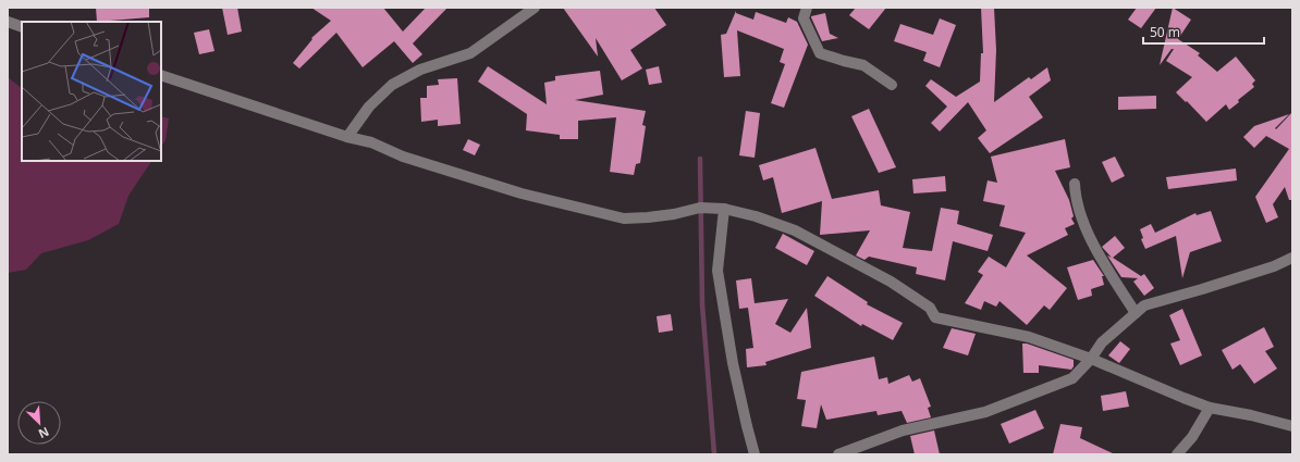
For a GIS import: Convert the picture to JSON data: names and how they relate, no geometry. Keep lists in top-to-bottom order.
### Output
{
  "scale_bar": "50 m",
  "north": "bottom right"
}
